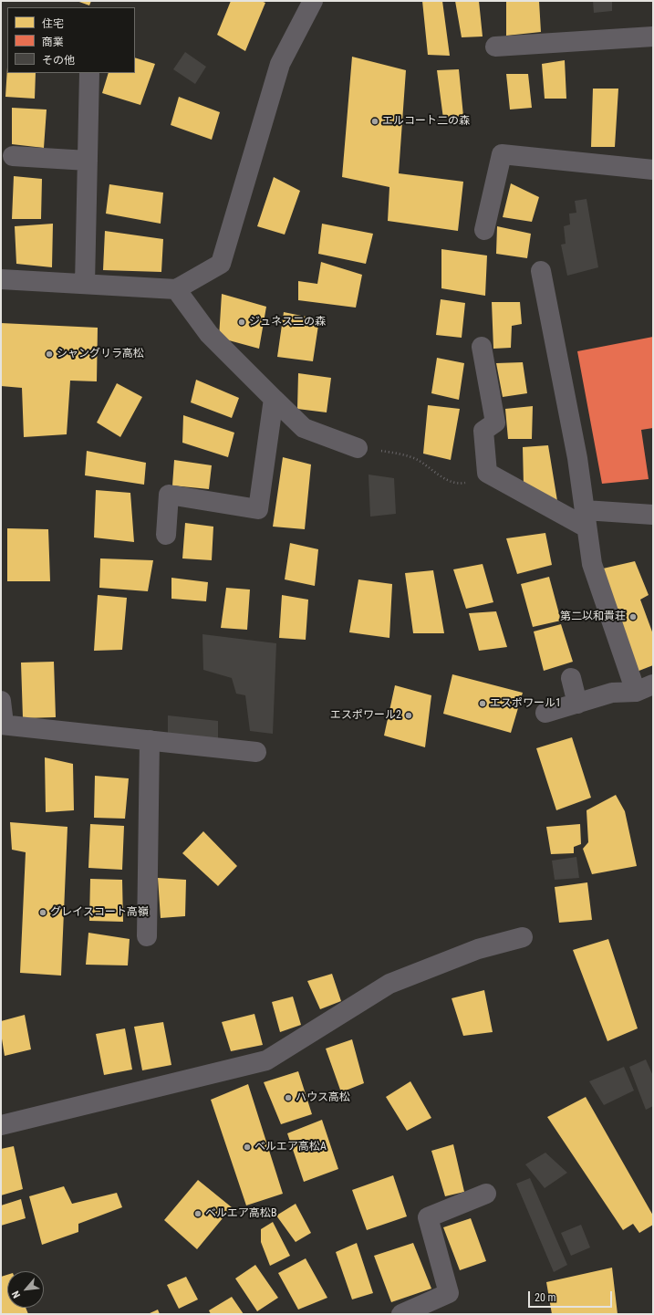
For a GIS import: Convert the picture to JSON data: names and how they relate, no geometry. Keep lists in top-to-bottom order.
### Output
{
  "places": [
    "エルコート二の森",
    "ジュネス二の森",
    "シャングリラ高松",
    "第二以和貴荘",
    "エスポワール1",
    "エスポワール2",
    "グレイスコート高嶺",
    "ハウス高松",
    "ベルエア高松A",
    "ベルエア高松B"
  ],
  "legend": ["住宅", "商業", "その他"],
  "scale_bar": "20 m",
  "north": "bottom left"
}
